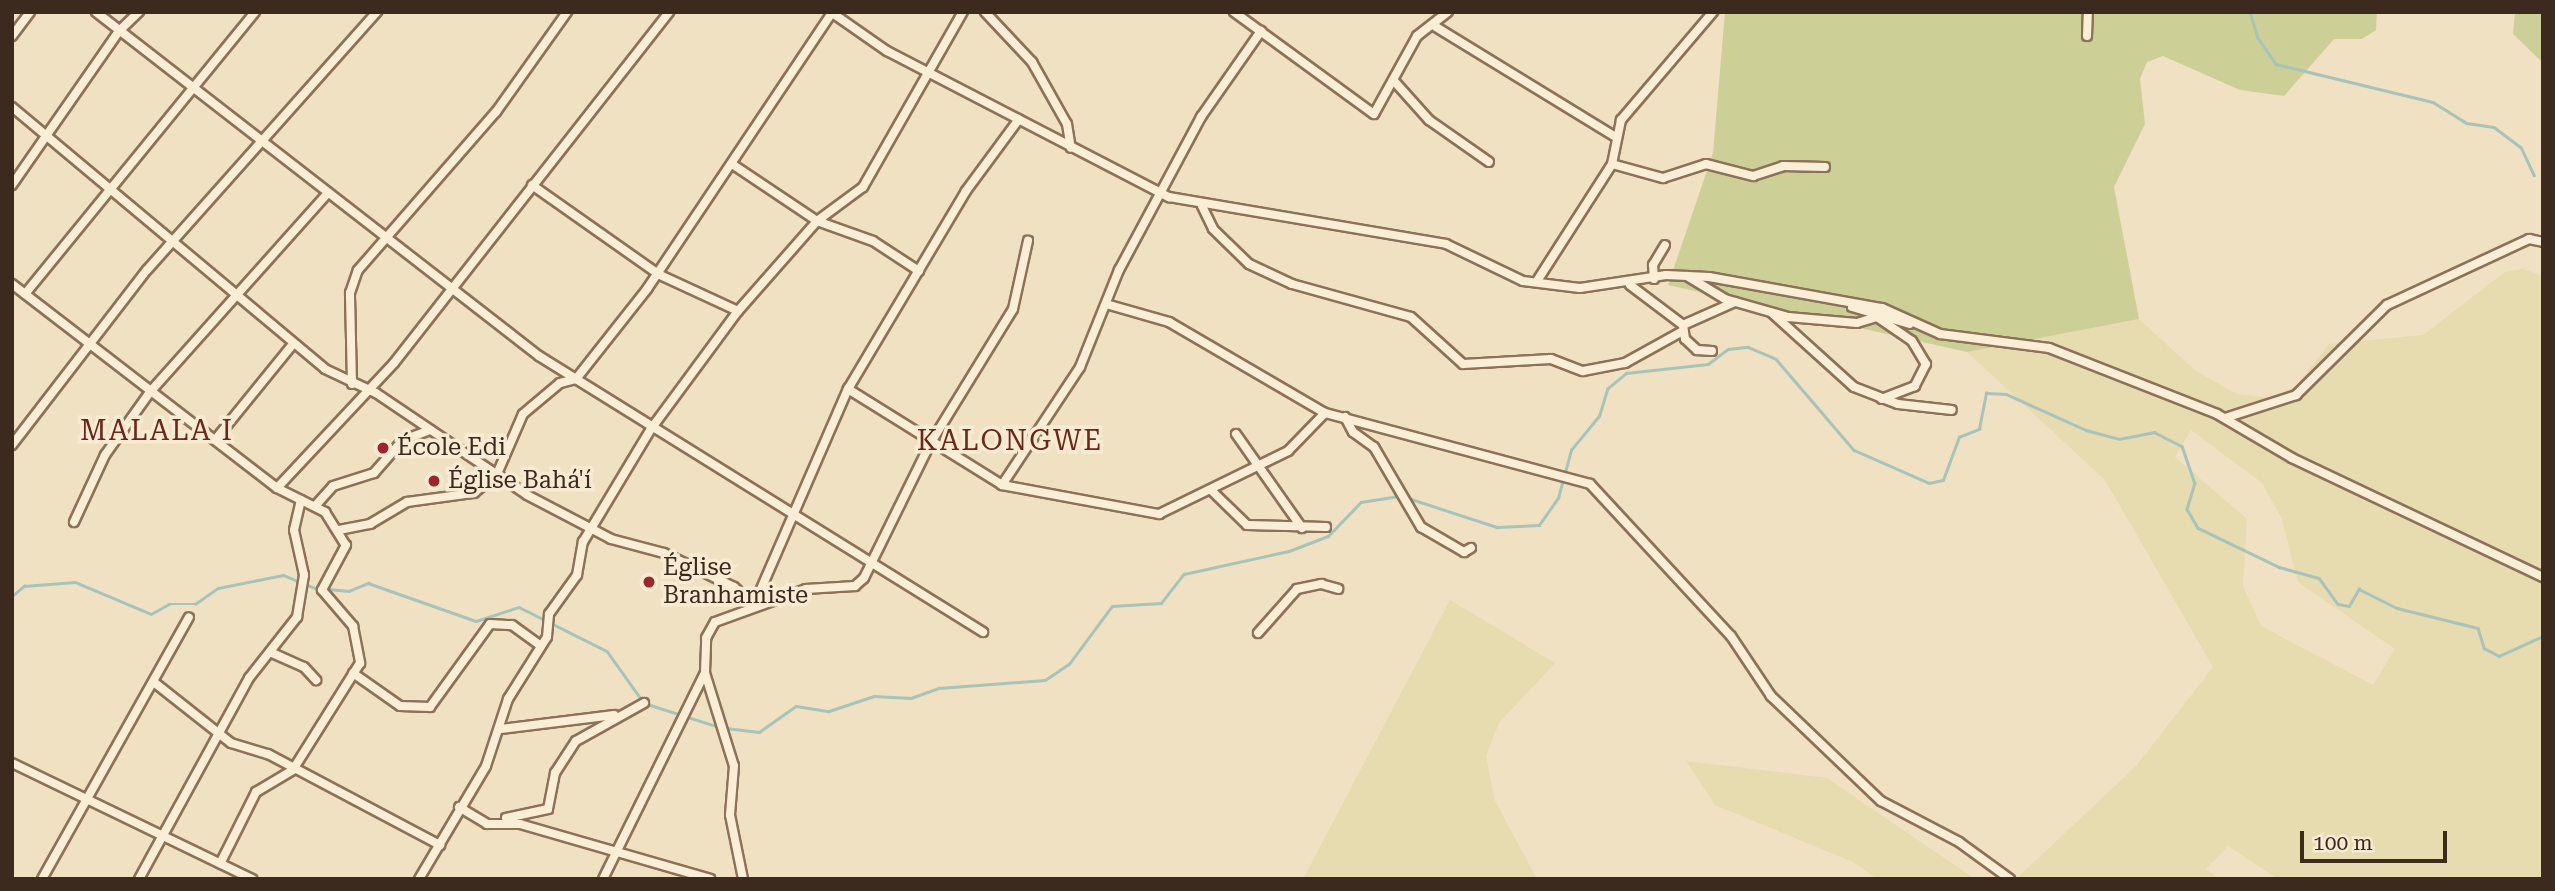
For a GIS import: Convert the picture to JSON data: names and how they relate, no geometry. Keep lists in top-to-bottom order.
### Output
{
  "districts": ["MALALA I", "KALONGWE"],
  "places": ["École Edi", "Église Bahá'í", "Église Branhamiste"],
  "scale_bar": "100 m"
}
